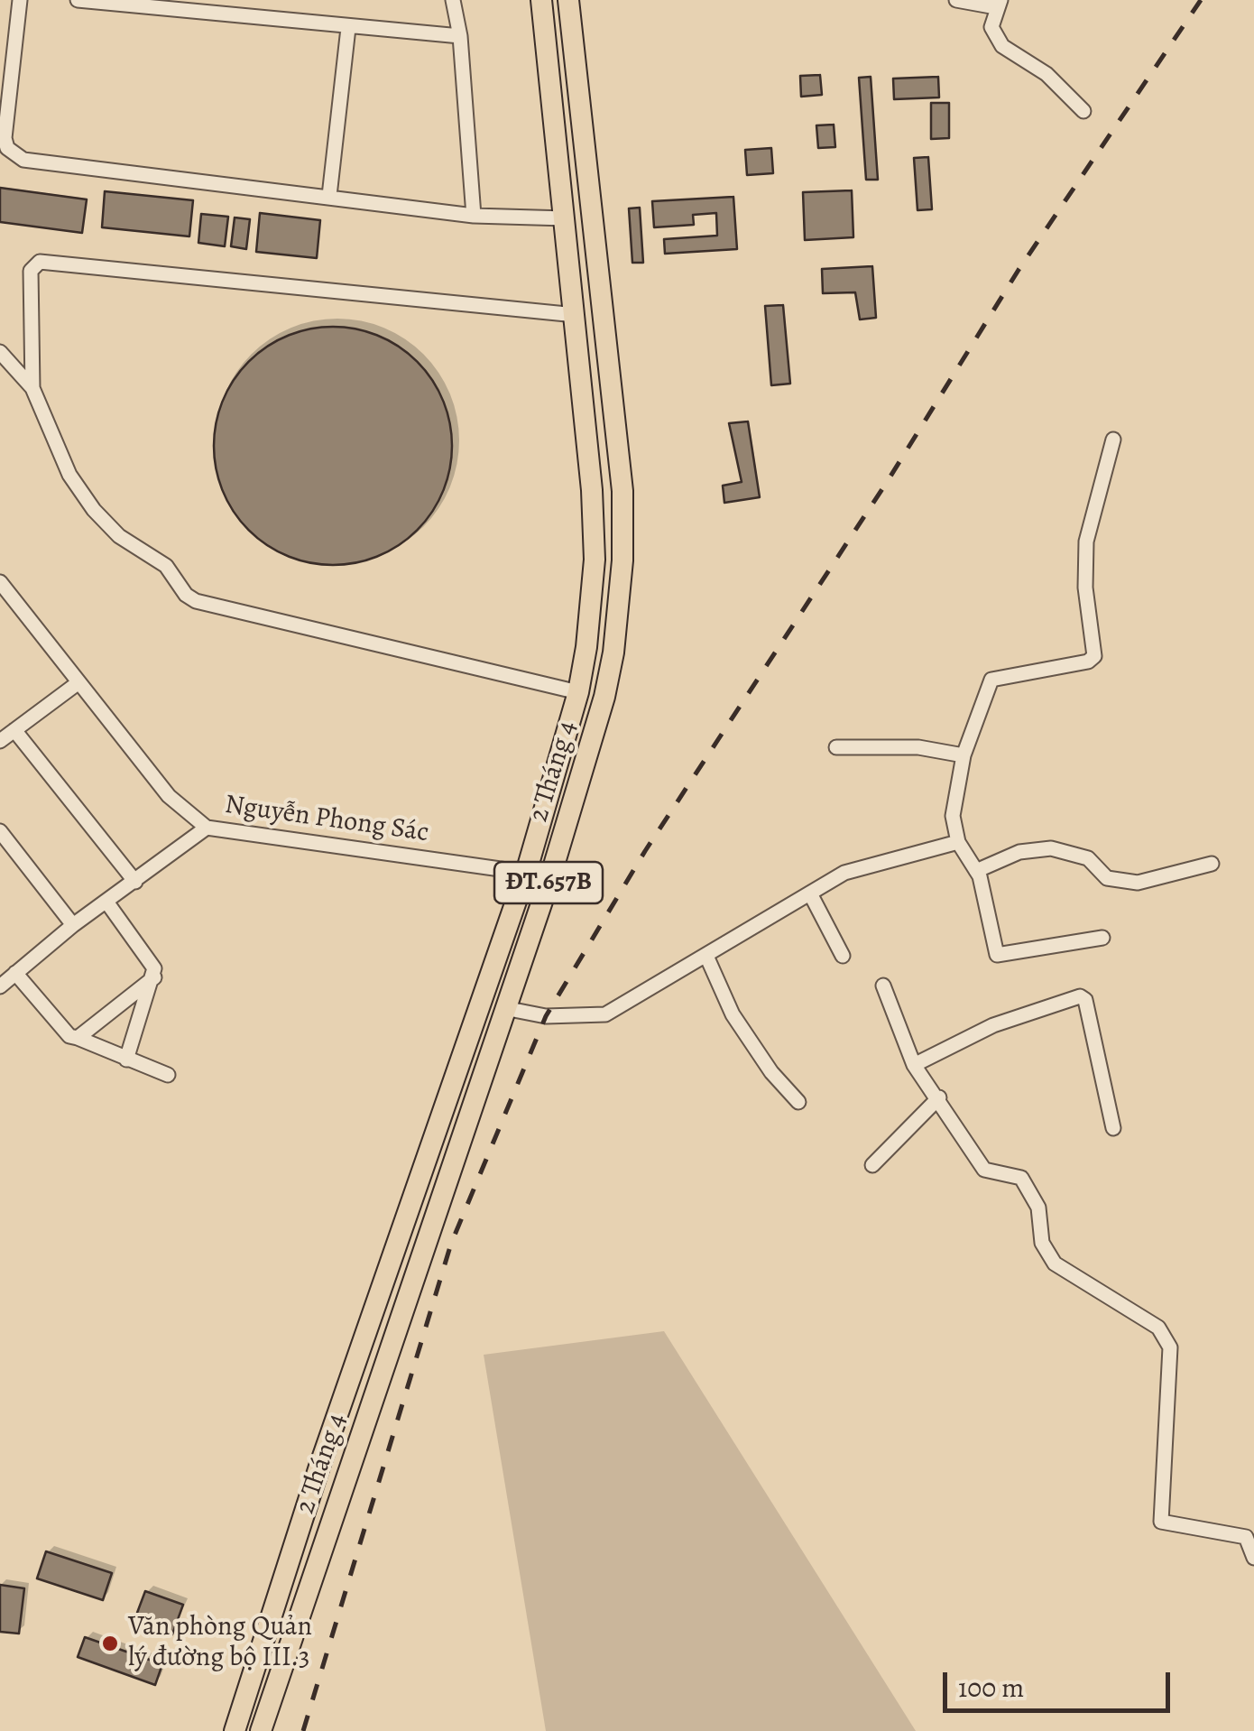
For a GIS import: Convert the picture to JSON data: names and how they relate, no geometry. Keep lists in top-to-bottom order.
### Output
{
  "streets": {
    "main road": ["2 Tháng 4", "ĐT.657B"],
    "street": ["Nguyễn Phong Sác"]
  },
  "crossings": [
    ["2 Tháng 4", "Nguyễn Phong Sác"]
  ],
  "places": ["Văn phòng Quản lý đường bộ III.3"],
  "scale_bar": "100 m"
}
